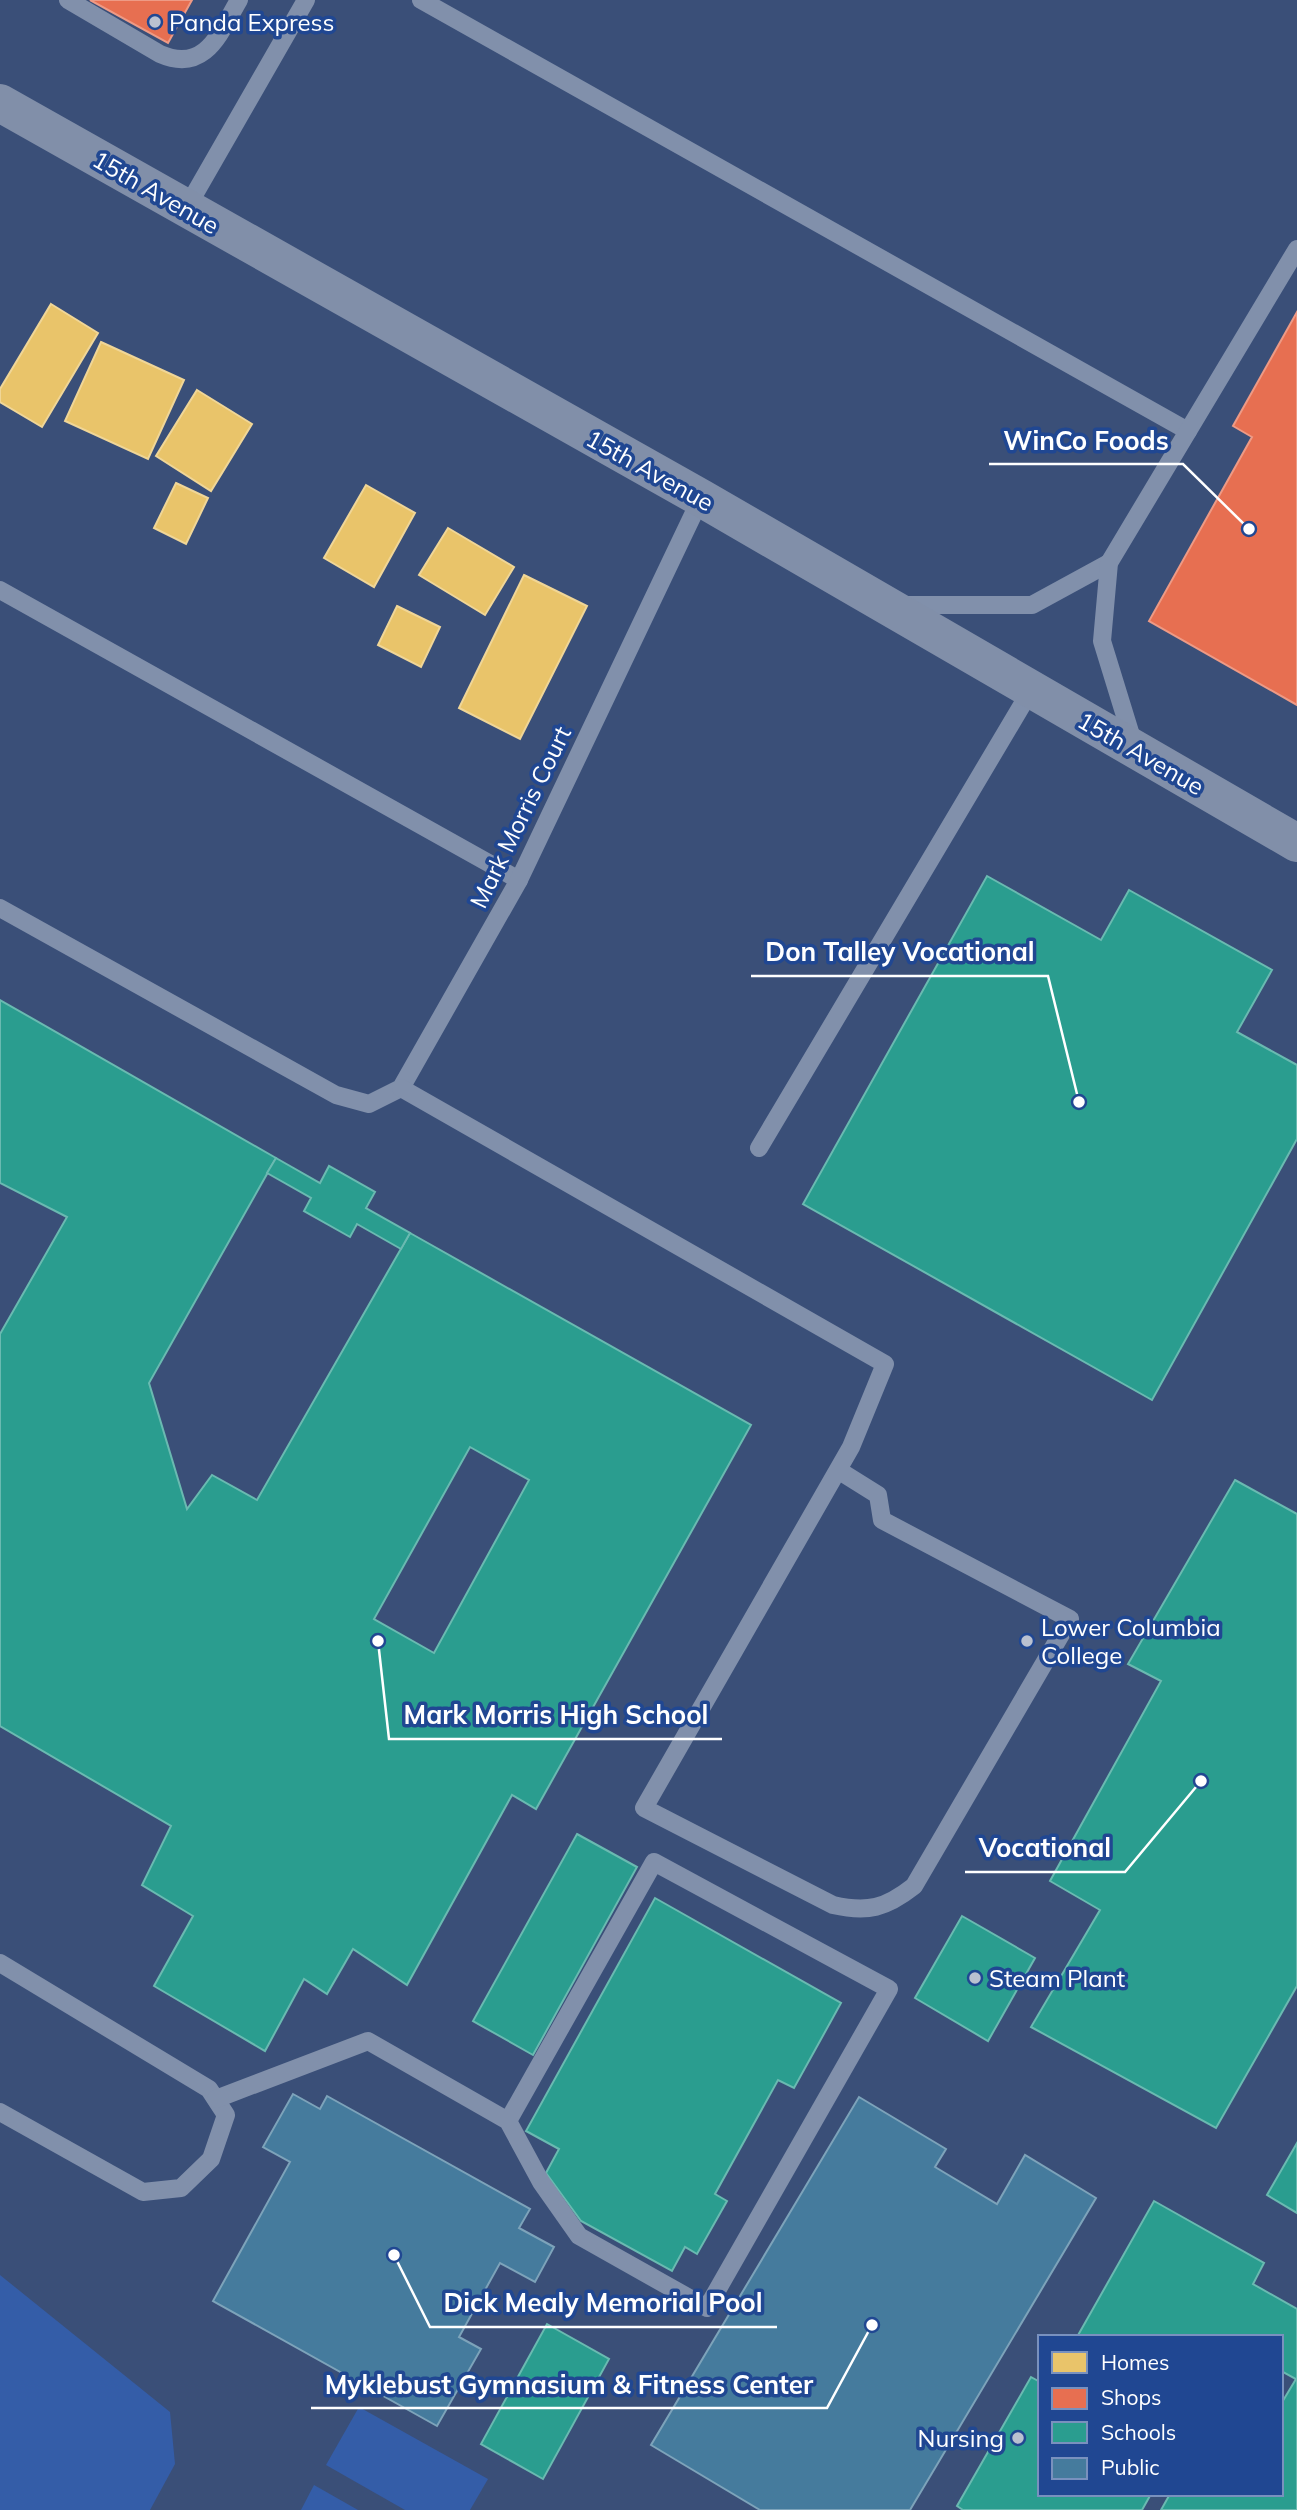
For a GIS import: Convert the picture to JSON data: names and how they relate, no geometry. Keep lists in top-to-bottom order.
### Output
{
  "streets": {
    "main road": ["15th Avenue"],
    "lane": ["Mark Morris Court"]
  },
  "crossings": [
    ["15th Avenue", "Mark Morris Court"]
  ],
  "places": [
    "Panda Express",
    "WinCo Foods",
    "Don Talley Vocational",
    "Mark Morris High School",
    "Lower Columbia College",
    "Vocational",
    "Steam Plant",
    "Dick Mealy Memorial Pool",
    "Myklebust Gymnasium & Fitness Center",
    "Nursing"
  ],
  "legend": [
    "Homes",
    "Shops",
    "Schools",
    "Public"
  ]
}
